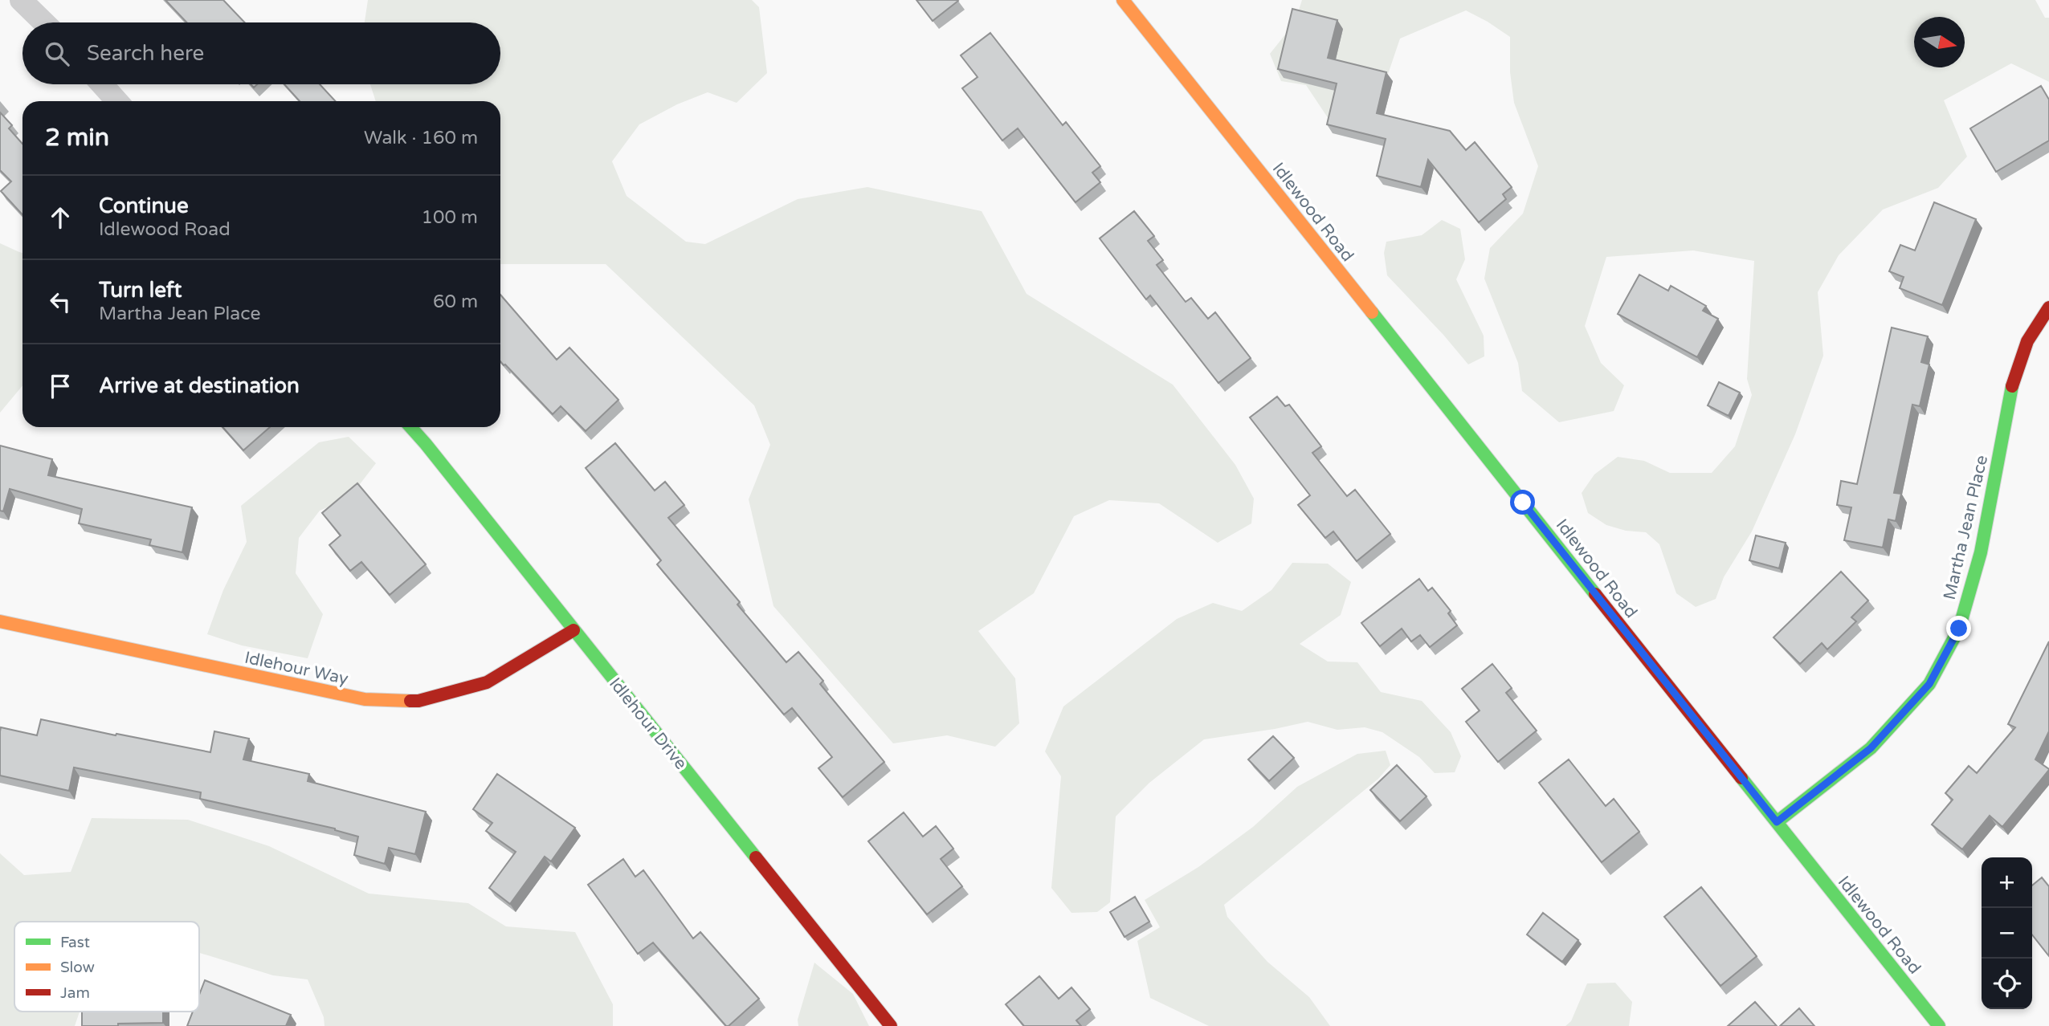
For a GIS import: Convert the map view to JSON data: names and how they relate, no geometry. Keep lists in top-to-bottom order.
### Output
{
  "streets": {
    "street": [
      "Idlewood Road",
      "Martha Jean Place",
      "Idlehour Way",
      "Idlehour Drive"
    ]
  },
  "crossings": [
    ["Idlewood Road", "Martha Jean Place"],
    ["Idlehour Way", "Idlehour Drive"]
  ],
  "legend": ["Fast", "Slow", "Jam"],
  "north": "right",
  "page": {
    "search": "Search here",
    "heading": ["2 min", "Walk · 160 m"],
    "list": [
      ["Continue", "Idlewood Road", "100 m"],
      ["Turn left", "Martha Jean Place", "60 m"],
      "Arrive at destination"
    ],
    "map_buttons": ["+", "−"]
  }
}
